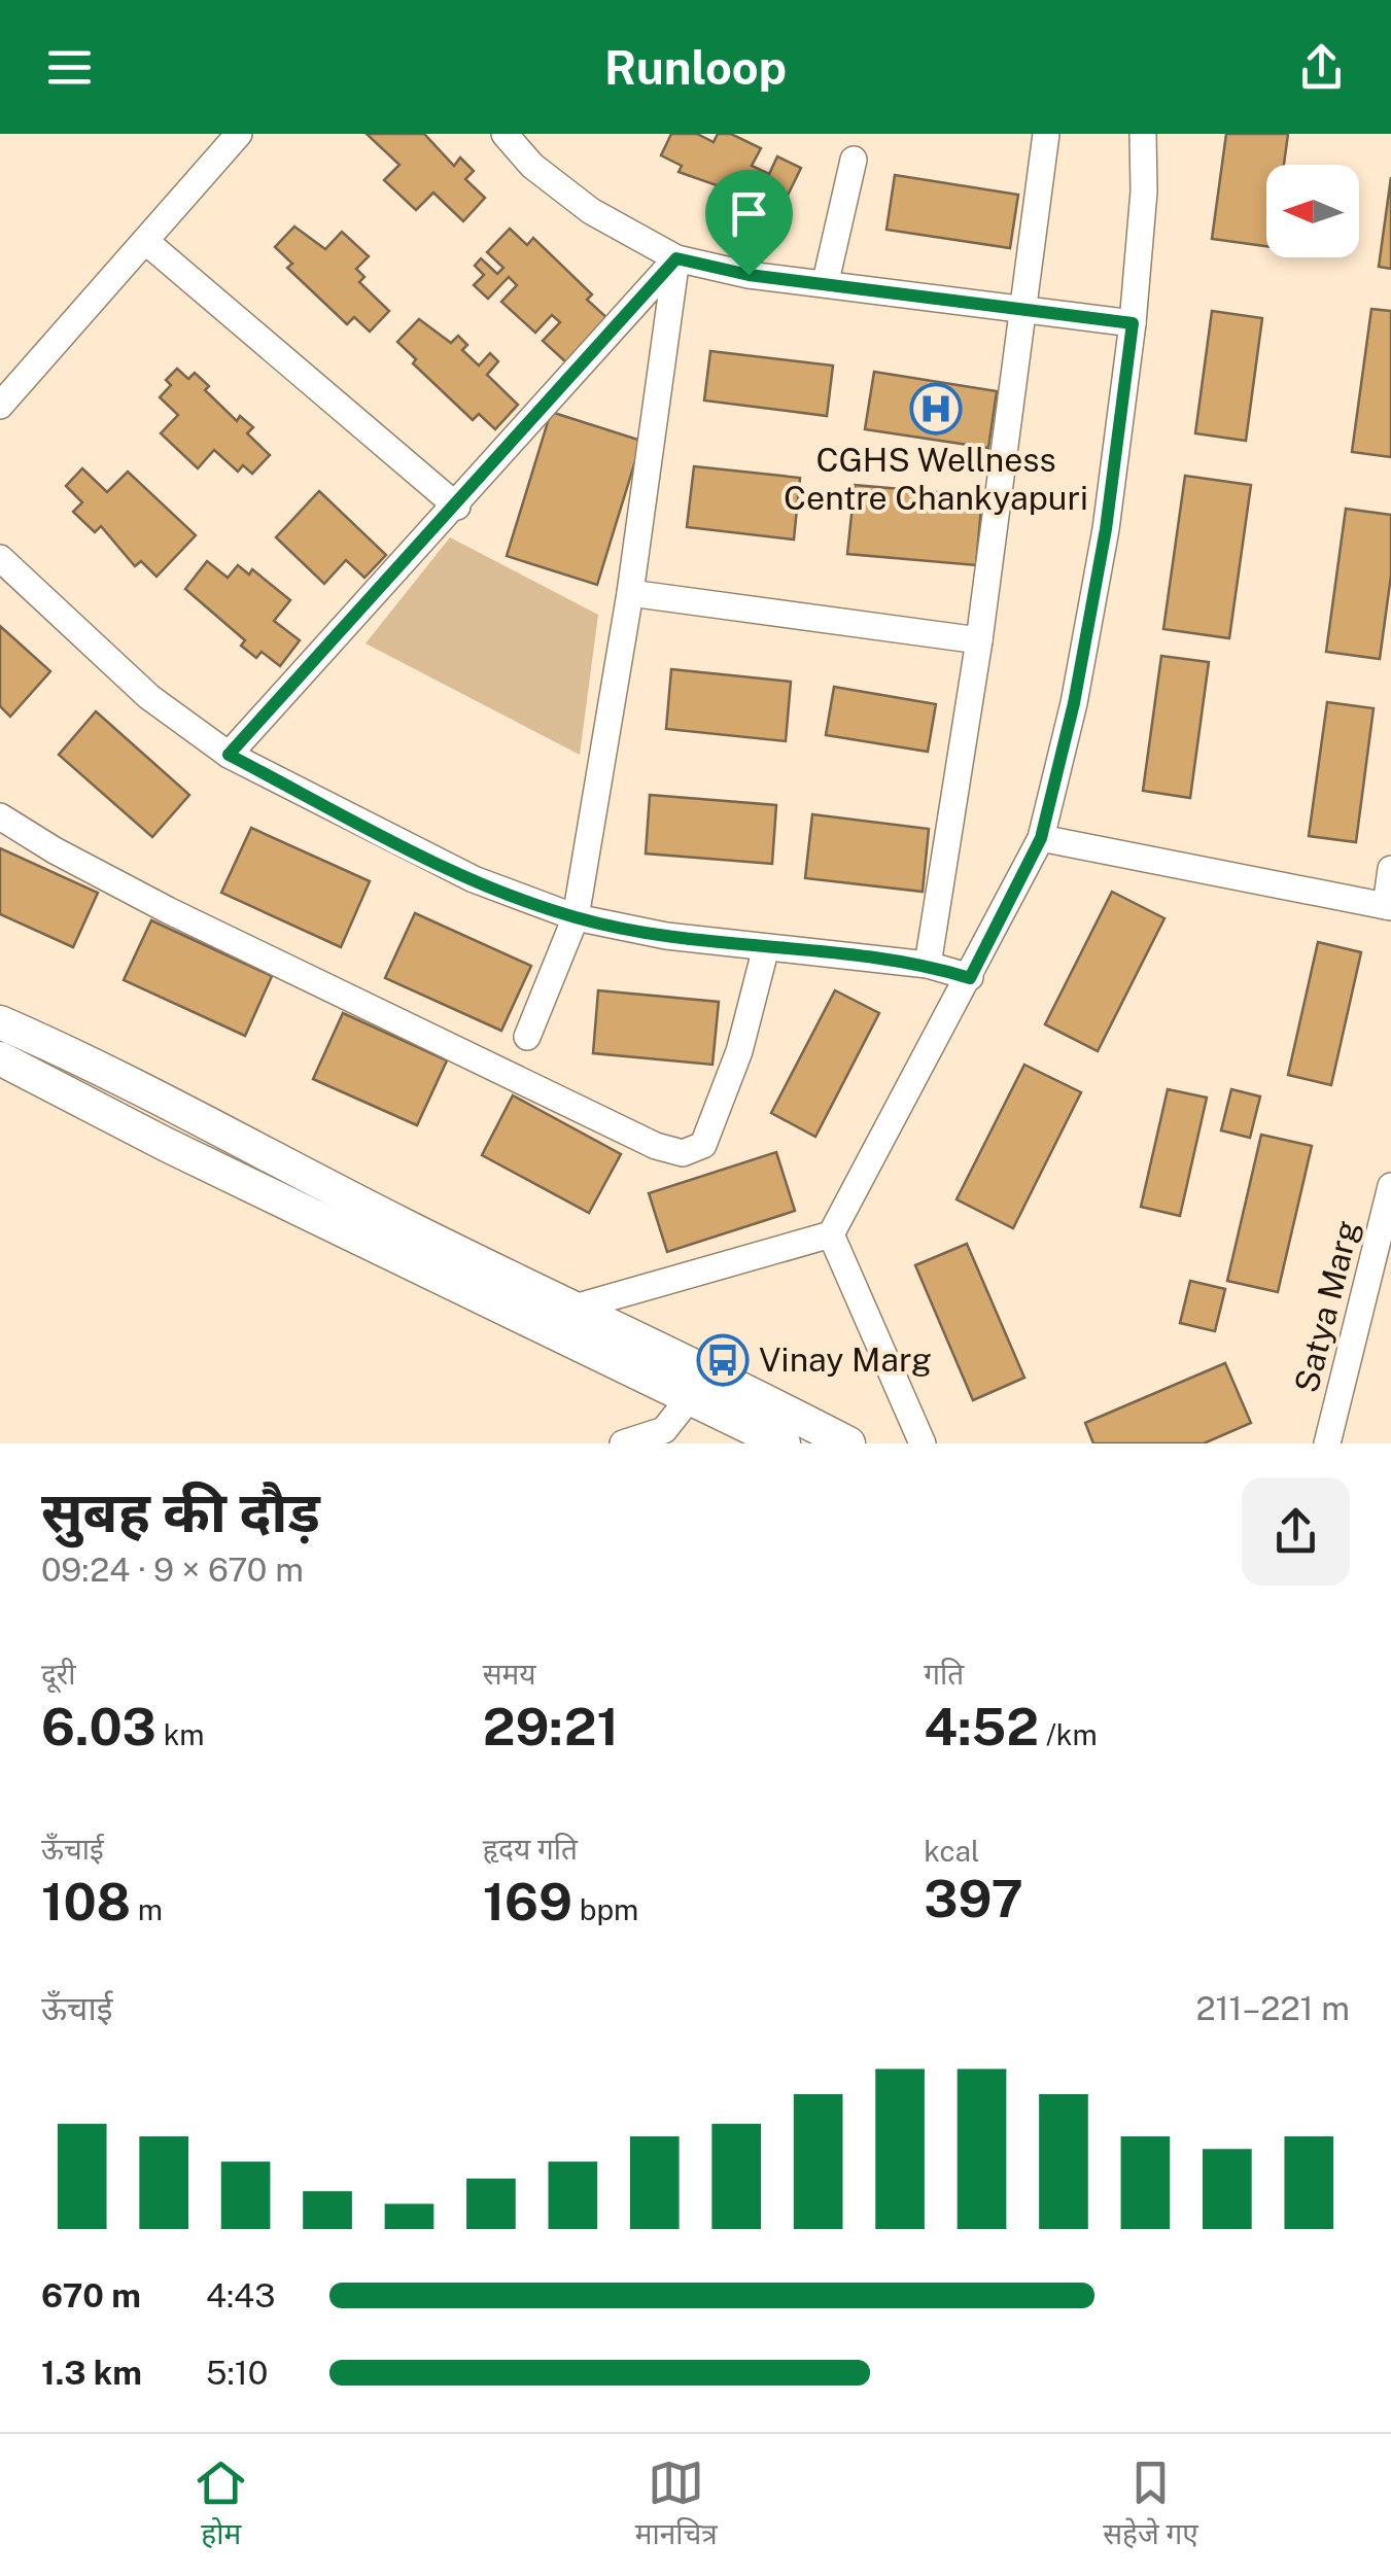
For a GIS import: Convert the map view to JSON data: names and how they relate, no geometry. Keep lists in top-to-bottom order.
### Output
{
  "streets": {
    "street": ["Satya Marg"]
  },
  "places": {
    "hospital": ["CGHS Wellness Centre Chankyapuri"],
    "bus stop": ["Vinay Marg"]
  },
  "north": "left",
  "page": {
    "header": "Runloop",
    "heading": ["सुबह की दौड़", "09:24 · 9 × 670 m"],
    "stats": [
      ["दूरी", "6.03 km"],
      ["समय", "29:21"],
      ["गति", "4:52 /km"],
      ["ऊँचाई", "108 m"],
      ["हृदय गति", "169 bpm"],
      ["kcal", "397"]
    ],
    "chart": ["ऊँचाई", "211–221 m"],
    "list": [
      {
        "name": "670 m",
        "note": "4:43"
      },
      {
        "name": "1.3 km",
        "note": "5:10"
      }
    ],
    "tabs": ["होम", "मानचित्र", "सहेजे गए"]
  }
}
